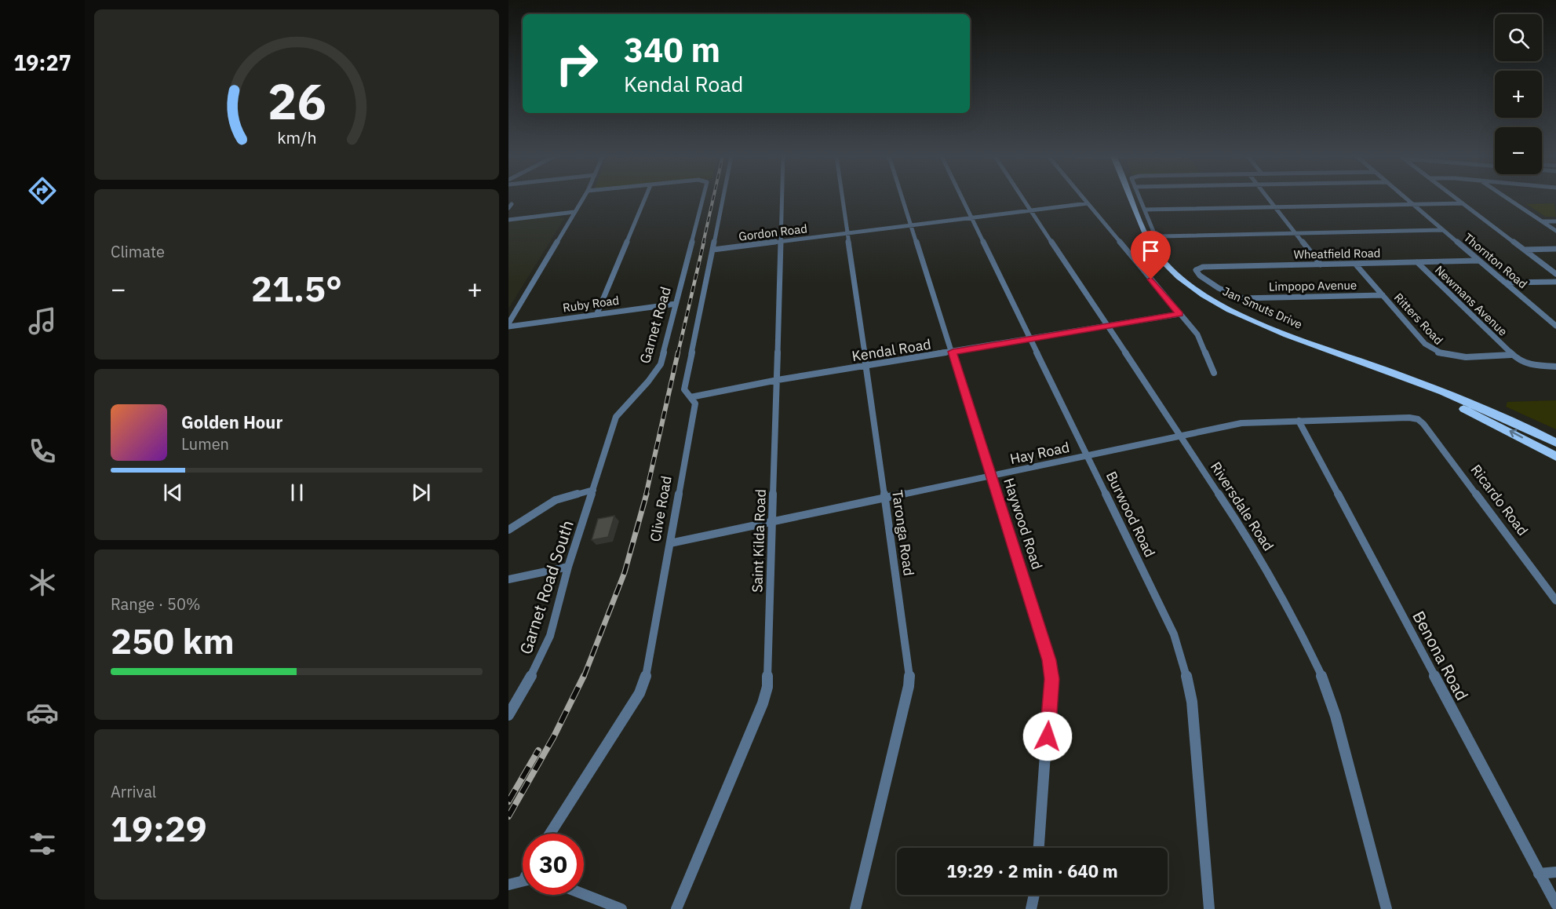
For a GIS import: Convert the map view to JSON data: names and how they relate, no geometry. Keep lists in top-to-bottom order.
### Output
{
  "streets": {
    "main road": ["Jan Smuts Drive"],
    "street": [
      "Gordon Road",
      "Wheatfield Road",
      "Thornton Road",
      "Limpopo Avenue",
      "Newmans Avenue",
      "Ruby Road",
      "Ritters Road",
      "Garnet Road",
      "Kendal Road",
      "Hay Road",
      "Ricardo Road",
      "Riversdale Road",
      "Clive Road",
      "Burwood Road",
      "Haywood Road",
      "Taronga Road",
      "Saint Kilda Road",
      "Garnet Road South",
      "Benona Road"
    ]
  },
  "crossings": [
    ["Gordon Road", "Riversdale Road"],
    ["Gordon Road", "Clive Road"],
    ["Gordon Road", "Burwood Road"],
    ["Gordon Road", "Haywood Road"],
    ["Gordon Road", "Taronga Road"],
    ["Gordon Road", "Saint Kilda Road"],
    ["Wheatfield Road", "Thornton Road"],
    ["Wheatfield Road", "Limpopo Avenue"],
    ["Wheatfield Road", "Newmans Avenue"],
    ["Wheatfield Road", "Ritters Road"],
    ["Limpopo Avenue", "Ritters Road"],
    ["Newmans Avenue", "Ritters Road"],
    ["Ruby Road", "Garnet Road"],
    ["Garnet Road", "Garnet Road South"],
    ["Kendal Road", "Riversdale Road"],
    ["Kendal Road", "Clive Road"],
    ["Kendal Road", "Burwood Road"],
    ["Kendal Road", "Haywood Road"],
    ["Kendal Road", "Taronga Road"],
    ["Kendal Road", "Saint Kilda Road"],
    ["Hay Road", "Ricardo Road"],
    ["Hay Road", "Riversdale Road"],
    ["Hay Road", "Clive Road"],
    ["Hay Road", "Burwood Road"],
    ["Hay Road", "Haywood Road"],
    ["Hay Road", "Taronga Road"],
    ["Hay Road", "Saint Kilda Road"],
    ["Hay Road", "Benona Road"]
  ],
  "page": {
    "tabs": "19:27",
    "map_buttons": ["+", "−"],
    "turn": ["340 m", "Kendal Road"],
    "tile": [
      "Climate",
      ["Range · 50%", "250 km"],
      ["Arrival", "19:29"]
    ],
    "heat": ["−", "21.5°", "+"],
    "song": ["Golden Hour", "Lumen"],
    "limit": "30",
    "trip": "19:29 · 2 min · 640 m",
    "gauge": ["26", "km/h"]
  }
}
